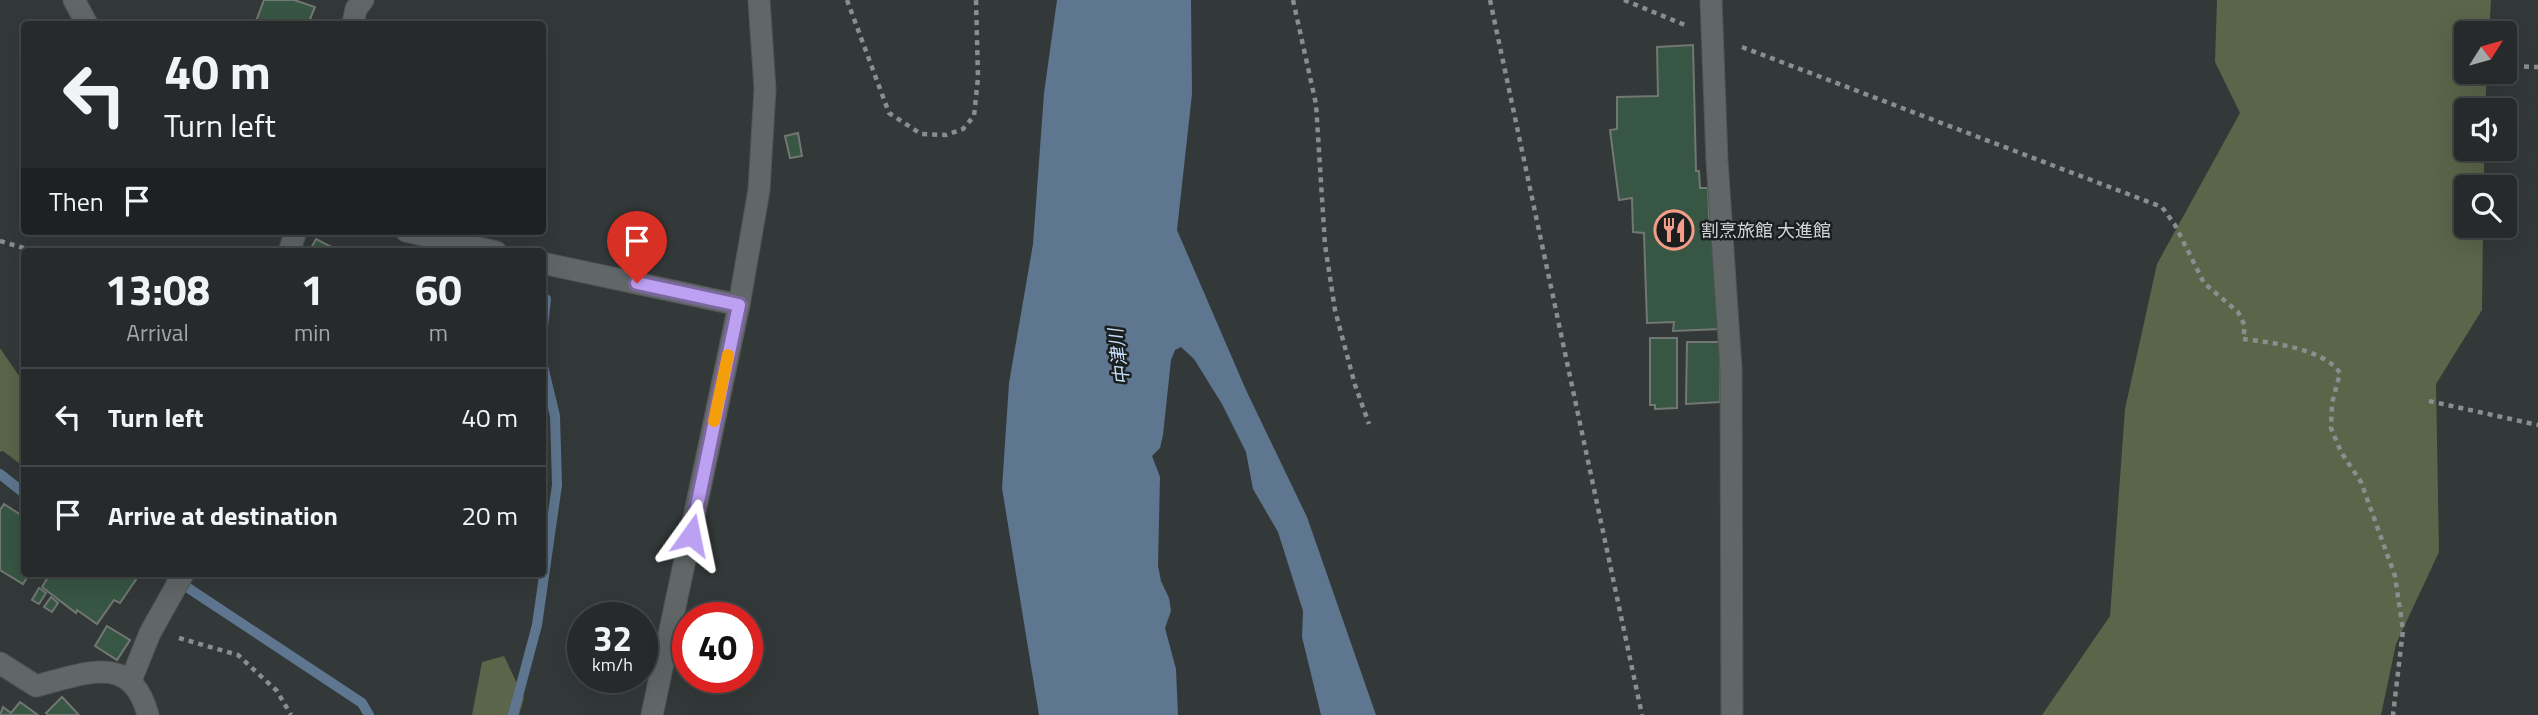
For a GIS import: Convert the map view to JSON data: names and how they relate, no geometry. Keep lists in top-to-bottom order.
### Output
{
  "water": ["中津川"],
  "places": {
    "restaurant": ["割烹旅館 大進館"]
  },
  "north": "top right",
  "page": {
    "turn": ["40 m", "Turn left"],
    "then": "Then",
    "eta": [
      "13:08",
      "Arrival",
      "1",
      "min",
      "60",
      "m"
    ],
    "list": [
      {
        "name": "Turn left",
        "value": "40 m"
      },
      {
        "name": "Arrive at destination",
        "value": "20 m"
      }
    ],
    "speed": "32 km/h",
    "limit": "40"
  }
}
